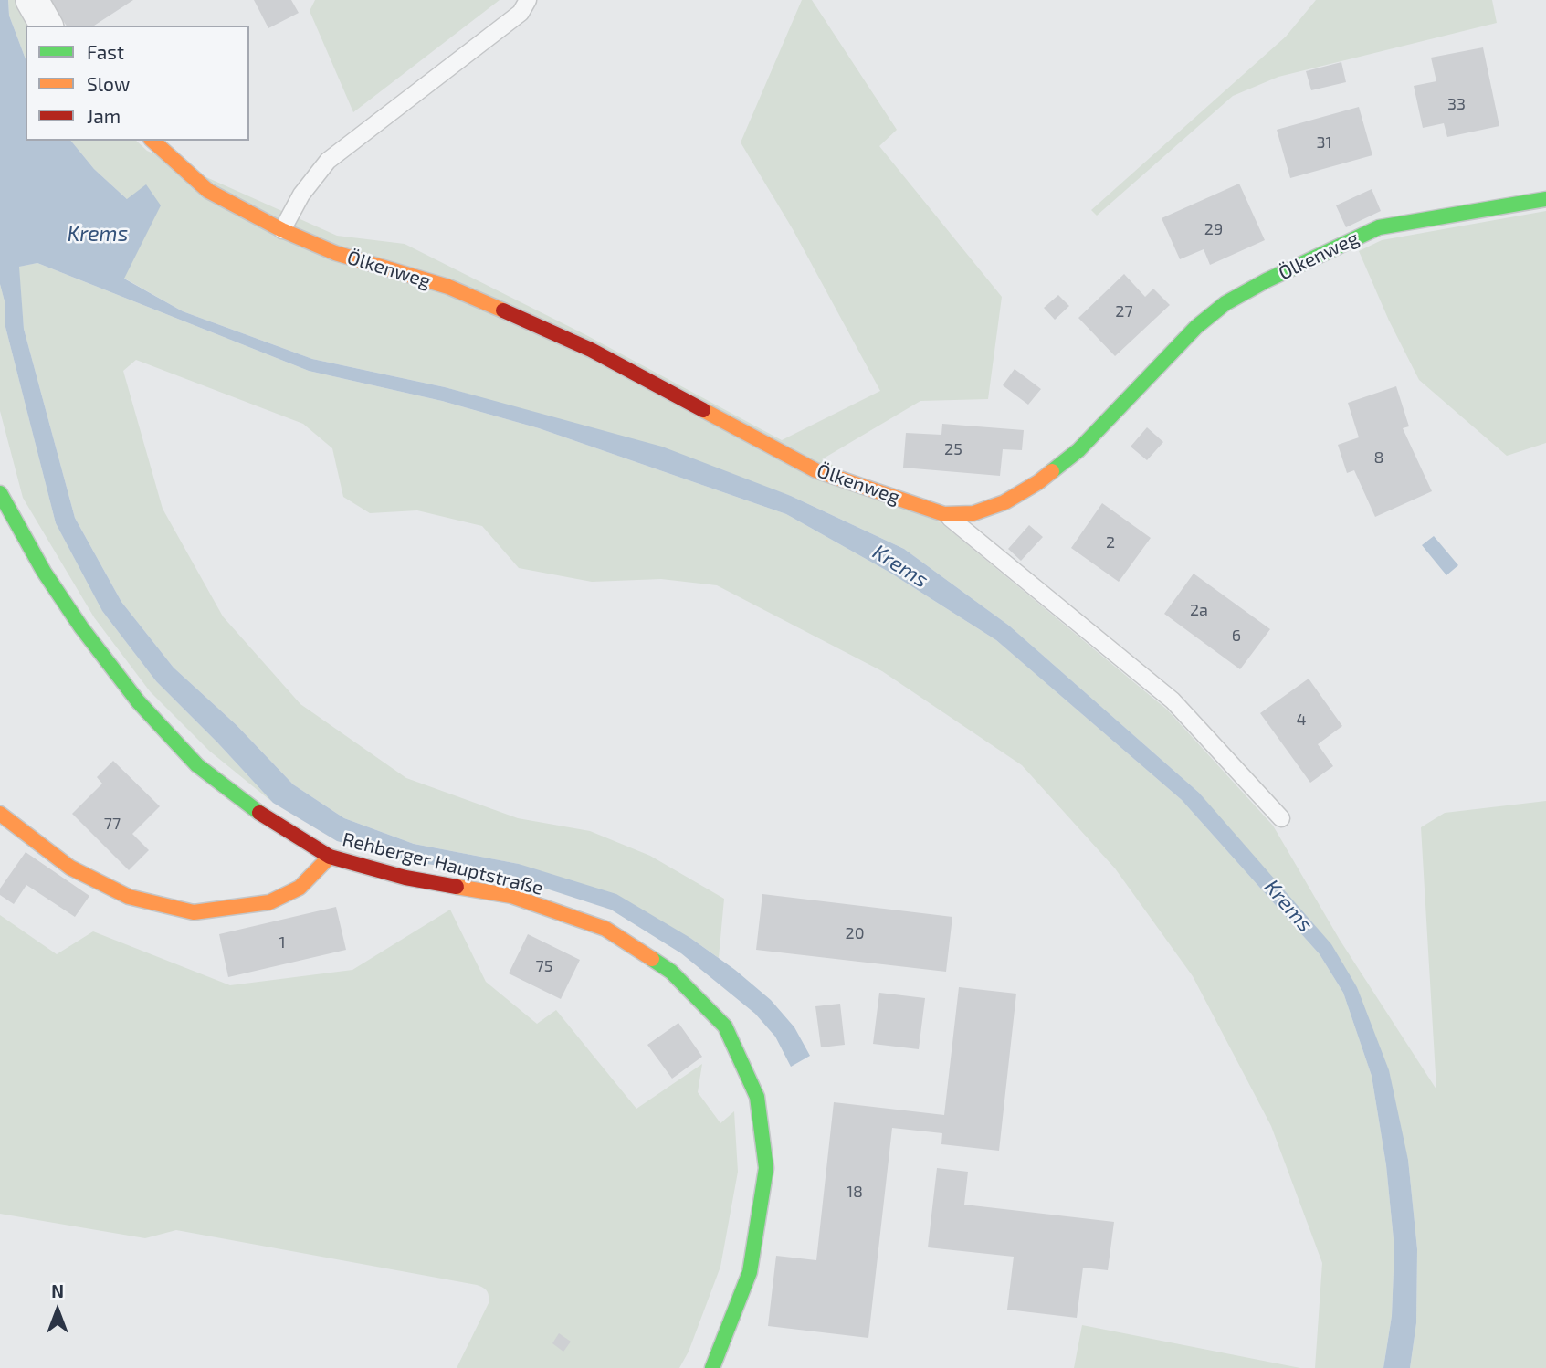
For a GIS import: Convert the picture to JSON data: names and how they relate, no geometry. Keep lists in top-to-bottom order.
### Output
{
  "streets": {
    "street": ["Ölkenweg", "Rehberger Hauptstraße"]
  },
  "water": ["Krems"],
  "house_numbers": [
    "33",
    "31",
    "29",
    "27",
    "25",
    "8",
    "2",
    "2a",
    "6",
    "4",
    "77",
    "20",
    "1",
    "75",
    "18"
  ],
  "legend": ["Fast", "Slow", "Jam"],
  "north": "top"
}
